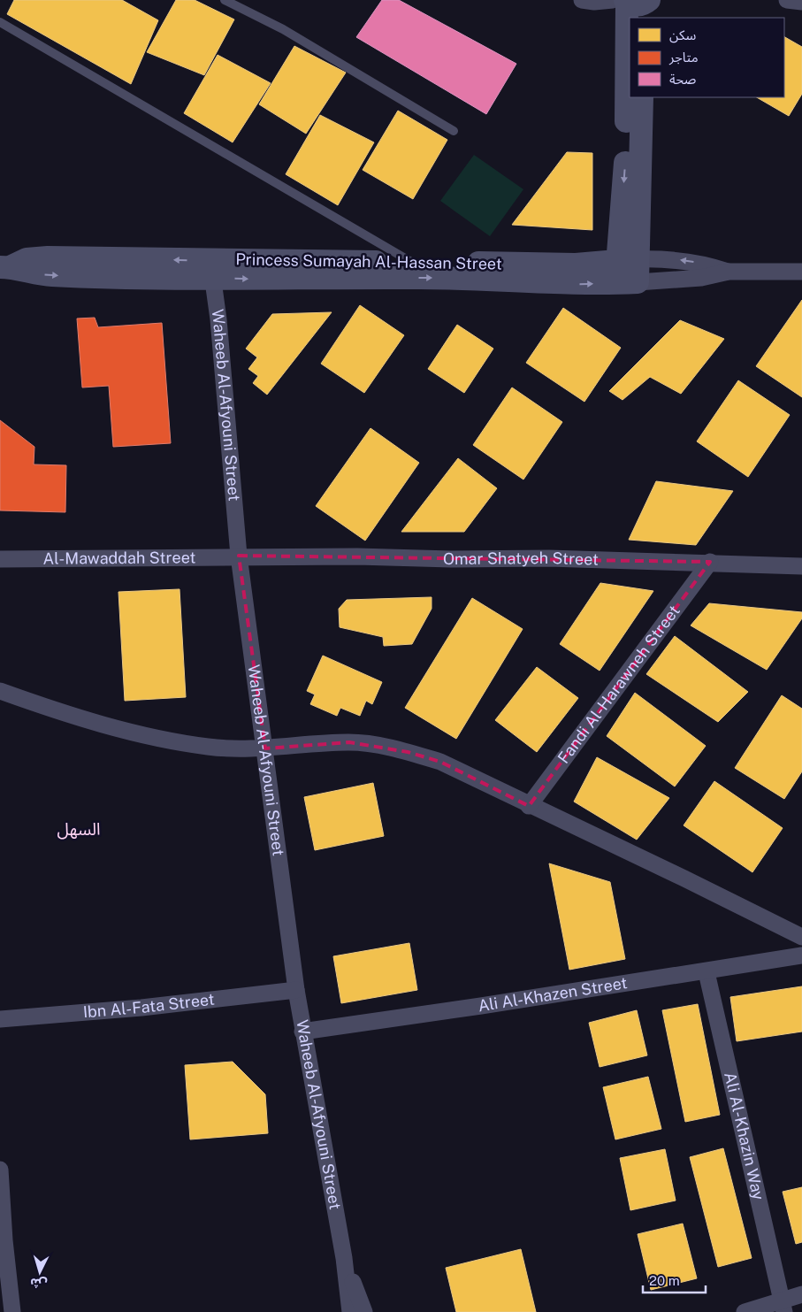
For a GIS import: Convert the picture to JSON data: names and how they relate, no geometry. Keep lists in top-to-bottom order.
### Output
{
  "streets": {
    "street": [
      "Princess Sumayah Al-Hassan Street",
      "Waheeb Al-Afyouni Street",
      "Al-Mawaddah Street",
      "Omar Shatyeh Street",
      "Fandi Al-Harawneh Street",
      "Ali Al-Khazen Street",
      "Ibn Al-Fata Street",
      "Ali Al-Khazin Way"
    ]
  },
  "crossings": [
    ["Princess Sumayah Al-Hassan Street", "Waheeb Al-Afyouni Street"],
    ["Waheeb Al-Afyouni Street", "Al-Mawaddah Street"],
    ["Waheeb Al-Afyouni Street", "Omar Shatyeh Street"],
    ["Waheeb Al-Afyouni Street", "Ali Al-Khazen Street"],
    ["Waheeb Al-Afyouni Street", "Ibn Al-Fata Street"],
    ["Al-Mawaddah Street", "Omar Shatyeh Street"],
    ["Omar Shatyeh Street", "Fandi Al-Harawneh Street"],
    ["Ali Al-Khazen Street", "Ali Al-Khazin Way"]
  ],
  "districts": ["السهل"],
  "legend": ["سكن", "متاجر", "صحة"],
  "scale_bar": "20 m",
  "north": "bottom"
}
